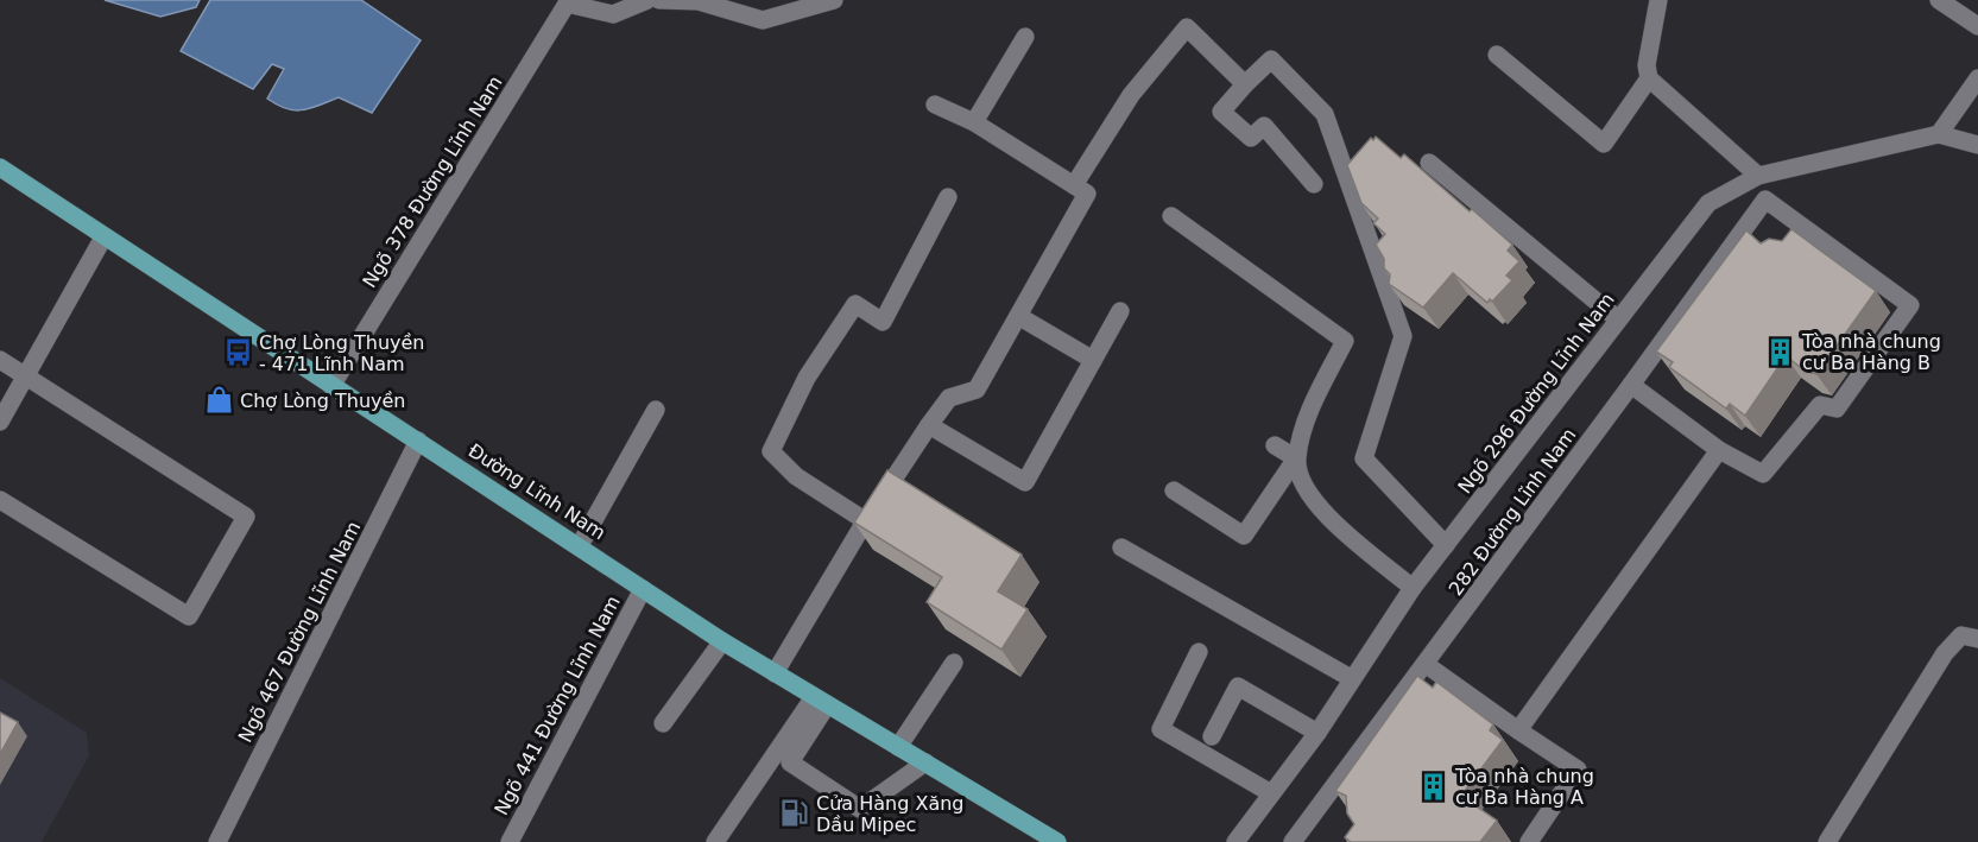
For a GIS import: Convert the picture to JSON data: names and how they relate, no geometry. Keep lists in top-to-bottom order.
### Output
{
  "streets": {
    "main road": ["Đường Lĩnh Nam"],
    "street": [
      "Ngõ 378 Đường Lĩnh Nam",
      "Ngõ 296 Đường Lĩnh Nam",
      "282 Đường Lĩnh Nam",
      "Ngõ 467 Đường Lĩnh Nam",
      "Ngõ 441 Đường Lĩnh Nam"
    ]
  },
  "crossings": [
    ["Ngõ 378 Đường Lĩnh Nam", "Đường Lĩnh Nam"],
    ["Đường Lĩnh Nam", "Ngõ 467 Đường Lĩnh Nam"],
    ["Đường Lĩnh Nam", "Ngõ 441 Đường Lĩnh Nam"]
  ],
  "places": {
    "building": ["Tòa nhà chung cư Ba Hàng B", "Tòa nhà chung cư Ba Hàng A"],
    "bus stop": ["Chợ Lòng Thuyền - 471 Lĩnh Nam"],
    "shop": ["Chợ Lòng Thuyền"],
    "fuel station": ["Cửa Hàng Xăng Dầu Mipec"]
  }
}
